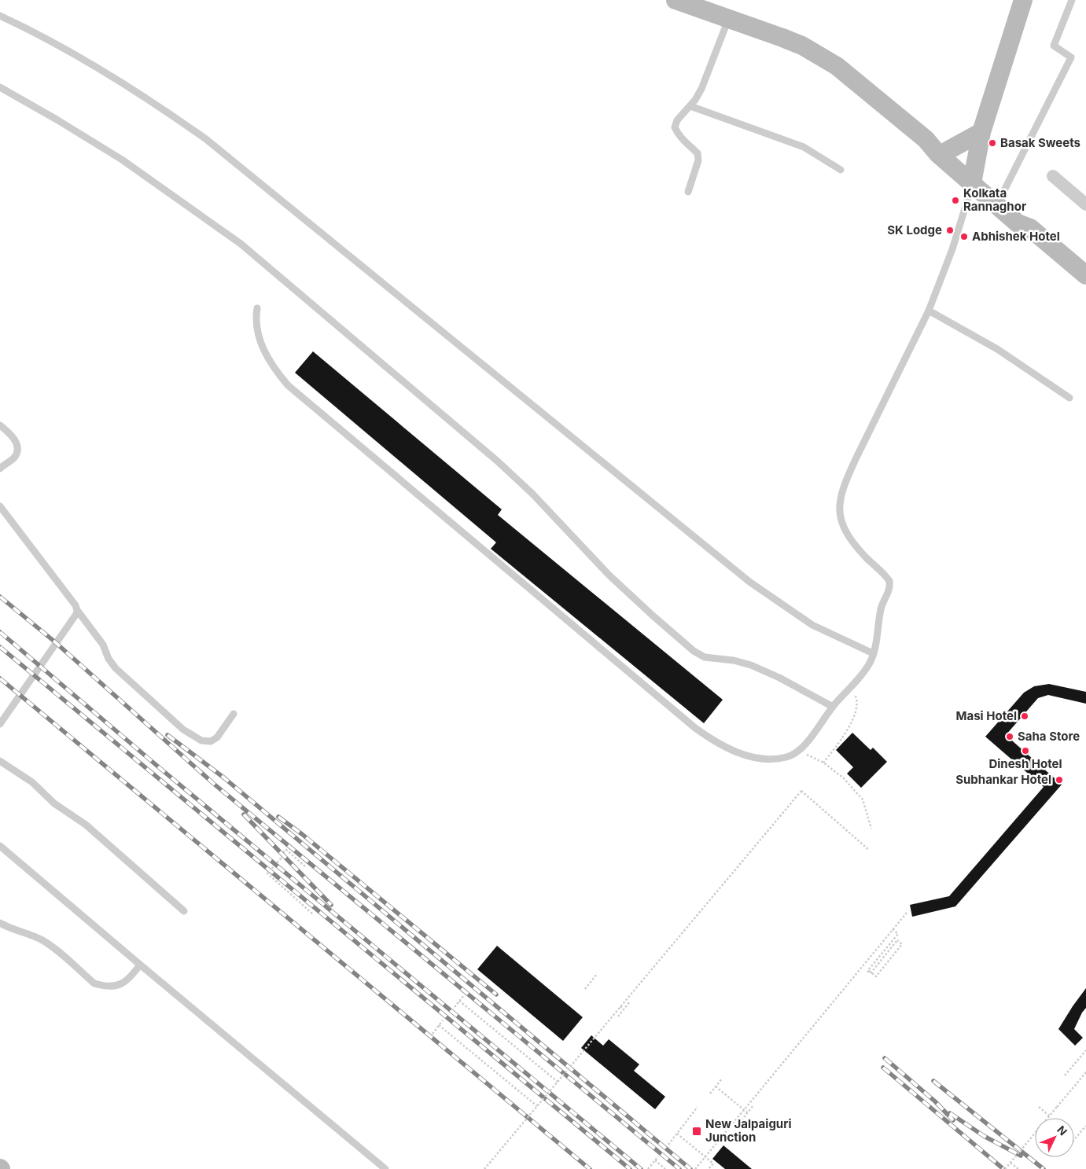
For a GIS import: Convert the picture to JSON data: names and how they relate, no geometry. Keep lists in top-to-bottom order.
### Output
{
  "places": {
    "other": [
      "Basak Sweets",
      "Kolkata Rannaghor",
      "SK Lodge",
      "Abhishek Hotel",
      "Masi Hotel",
      "Saha Store",
      "Dinesh Hotel",
      "Subhankar Hotel"
    ],
    "transit": ["New Jalpaiguri Junction"]
  },
  "north": "top right"
}
